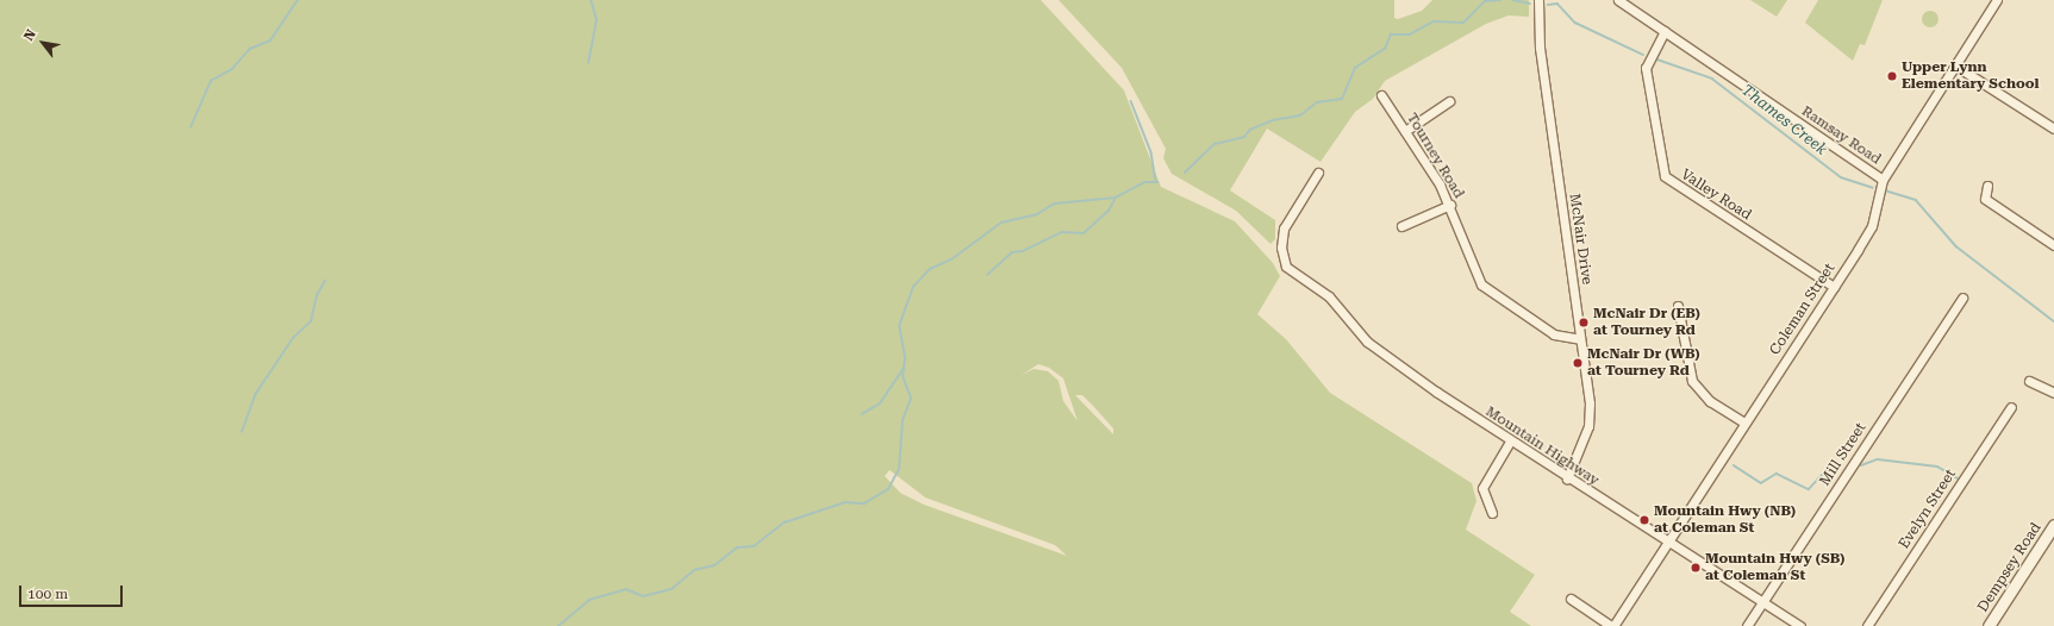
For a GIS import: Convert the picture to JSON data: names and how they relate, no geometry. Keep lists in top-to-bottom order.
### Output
{
  "streets": {
    "street": [
      "Ramsay Road",
      "Tourney Road",
      "Valley Road",
      "McNair Drive",
      "Coleman Street",
      "Mountain Highway",
      "Mill Street",
      "Evelyn Street",
      "Dempsey Road"
    ]
  },
  "crossings": [
    ["Ramsay Road", "Valley Road"],
    ["Ramsay Road", "Coleman Street"],
    ["Tourney Road", "McNair Drive"],
    ["Valley Road", "Coleman Street"],
    ["McNair Drive", "Mountain Highway"],
    ["Coleman Street", "Mountain Highway"],
    ["Mountain Highway", "Mill Street"]
  ],
  "water": ["Thames Creek"],
  "places": [
    "Upper Lynn Elementary School",
    "McNair Dr (EB) at Tourney Rd",
    "McNair Dr (WB) at Tourney Rd",
    "Mountain Hwy (NB) at Coleman St",
    "Mountain Hwy (SB) at Coleman St"
  ],
  "scale_bar": "100 m",
  "north": "top left"
}
